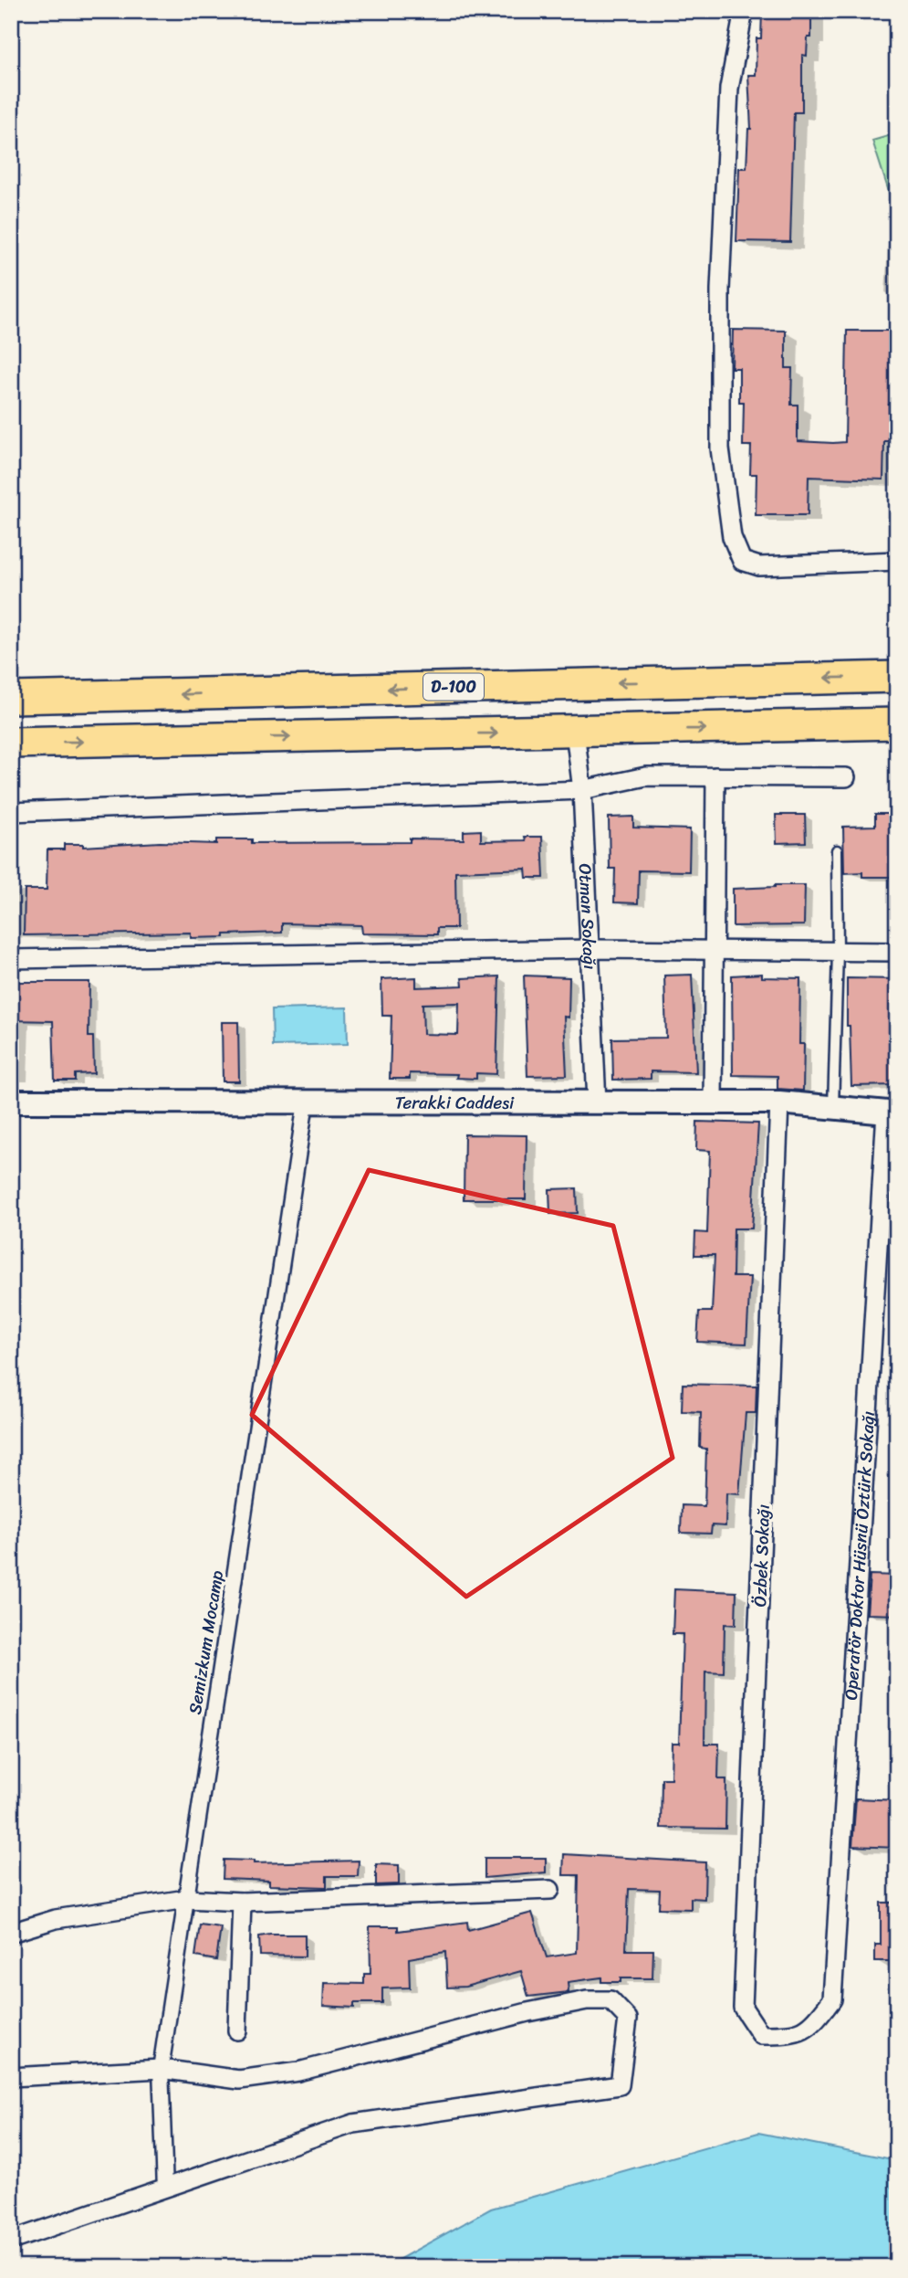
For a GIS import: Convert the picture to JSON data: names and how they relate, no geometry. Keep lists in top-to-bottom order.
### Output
{
  "streets": {
    "highway": ["D-100"],
    "street": [
      "Otman Sokağı",
      "Terakki Caddesi",
      "Özbek Sokağı",
      "Operatör Doktor Hüsnü Öztürk Sokağı",
      "Semizkum Mocamp"
    ]
  },
  "crossings": [
    ["Otman Sokağı", "Terakki Caddesi"],
    ["Terakki Caddesi", "Özbek Sokağı"],
    ["Terakki Caddesi", "Operatör Doktor Hüsnü Öztürk Sokağı"],
    ["Terakki Caddesi", "Semizkum Mocamp"],
    ["Özbek Sokağı", "Operatör Doktor Hüsnü Öztürk Sokağı"]
  ]
}
